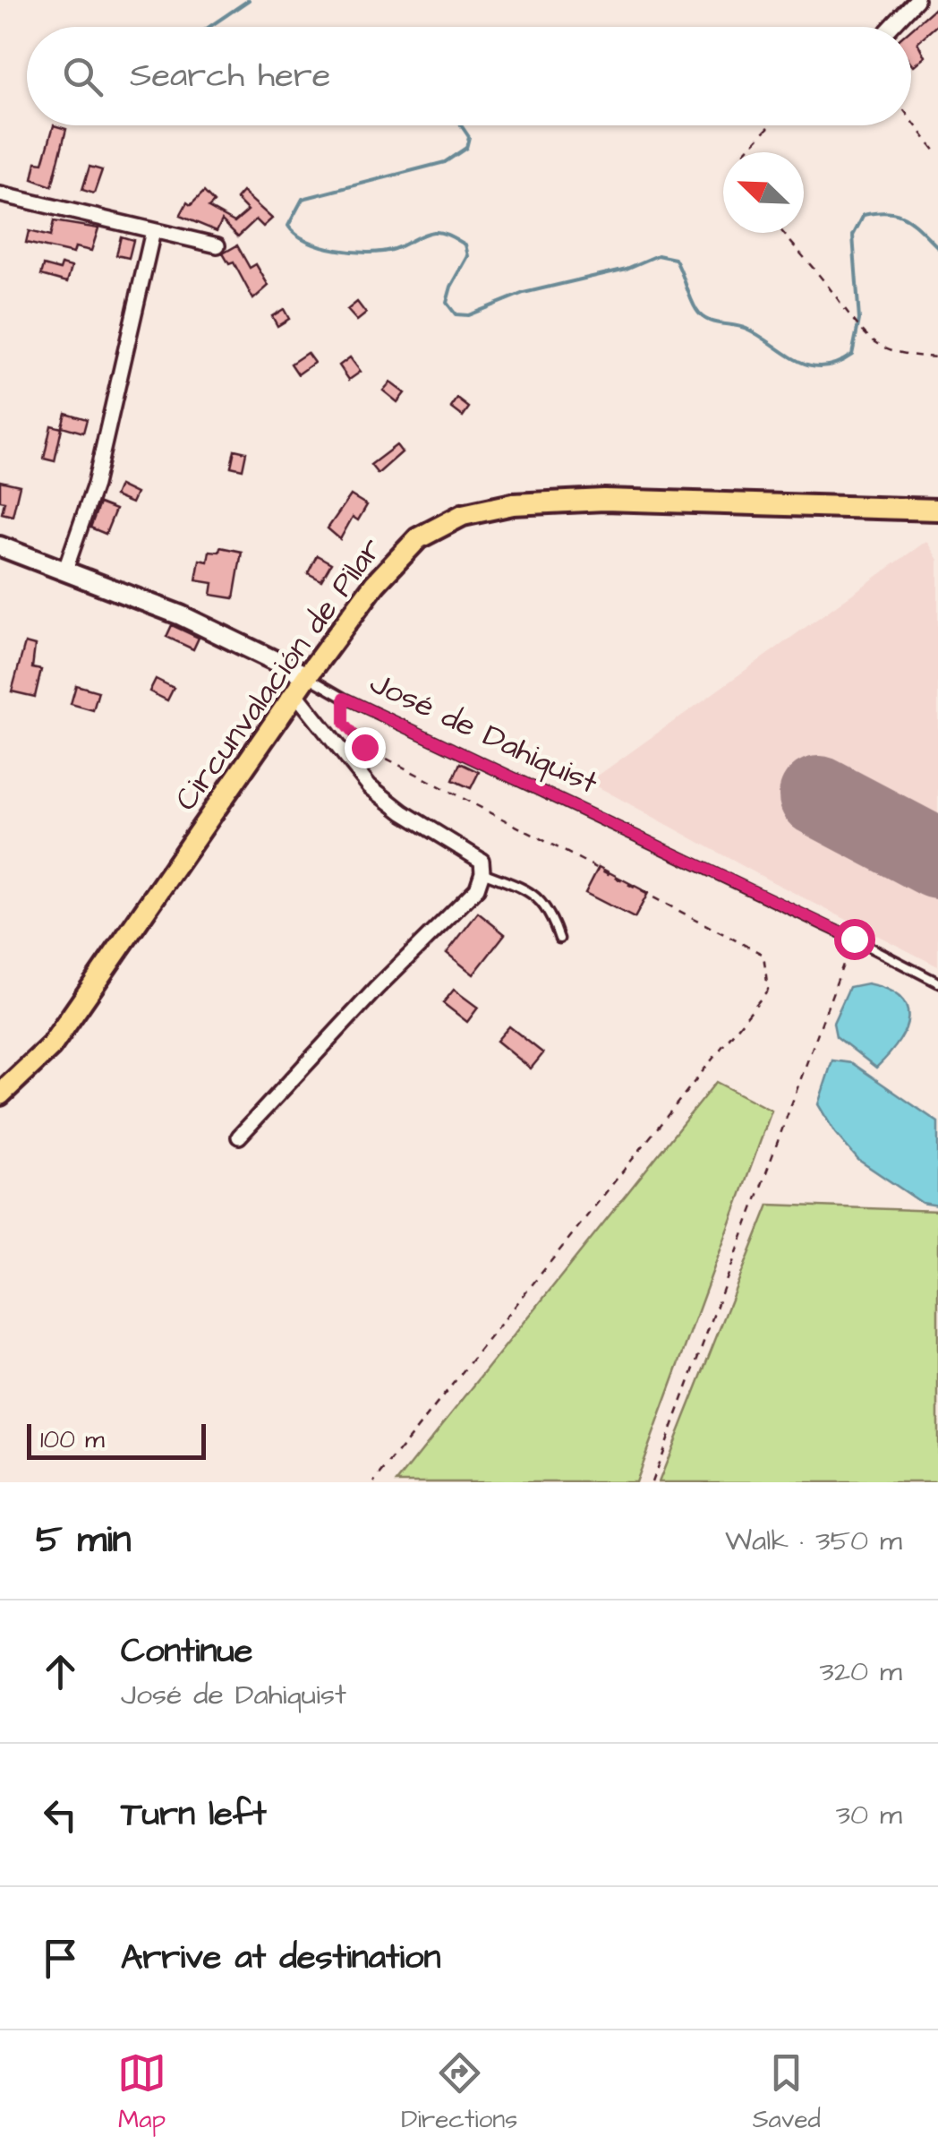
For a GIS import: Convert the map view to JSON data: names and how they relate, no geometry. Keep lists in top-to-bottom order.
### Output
{
  "streets": {
    "main road": ["Circunvalación de Pilar", "José de Dahiquist"]
  },
  "crossings": [
    ["Circunvalación de Pilar", "José de Dahiquist"]
  ],
  "scale_bar": "100 m",
  "north": "top left",
  "page": {
    "search": "Search here",
    "scale": "100 m",
    "heading": ["5 min", "Walk · 350 m"],
    "list": [
      ["Continue", "José de Dahiquist", "320 m"],
      ["Turn left", "30 m"],
      "Arrive at destination"
    ],
    "nav": ["Map", "Directions", "Saved"]
  }
}
